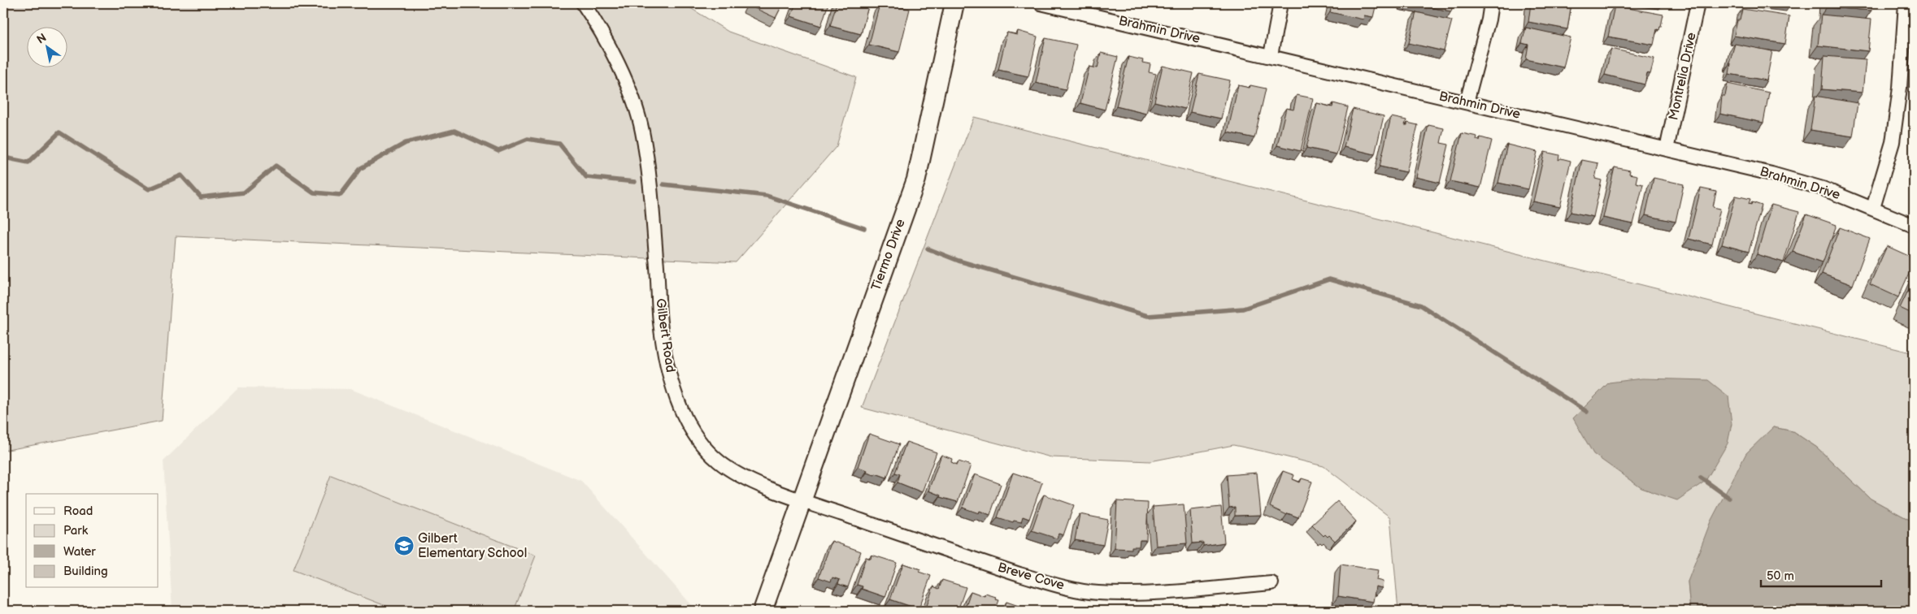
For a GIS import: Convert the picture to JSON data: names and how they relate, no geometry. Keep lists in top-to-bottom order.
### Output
{
  "streets": {
    "street": [
      "Brahmin Drive",
      "Montrelia Drive",
      "Tiermo Drive",
      "Gilbert Road",
      "Breve Cove"
    ]
  },
  "crossings": [
    ["Brahmin Drive", "Montrelia Drive"],
    ["Tiermo Drive", "Gilbert Road"],
    ["Tiermo Drive", "Breve Cove"],
    ["Gilbert Road", "Breve Cove"]
  ],
  "places": {
    "school or university": ["Gilbert Elementary School"]
  },
  "legend": [
    "Road",
    "Park",
    "Water",
    "Building"
  ],
  "scale_bar": "50 m",
  "north": "top left"
}
